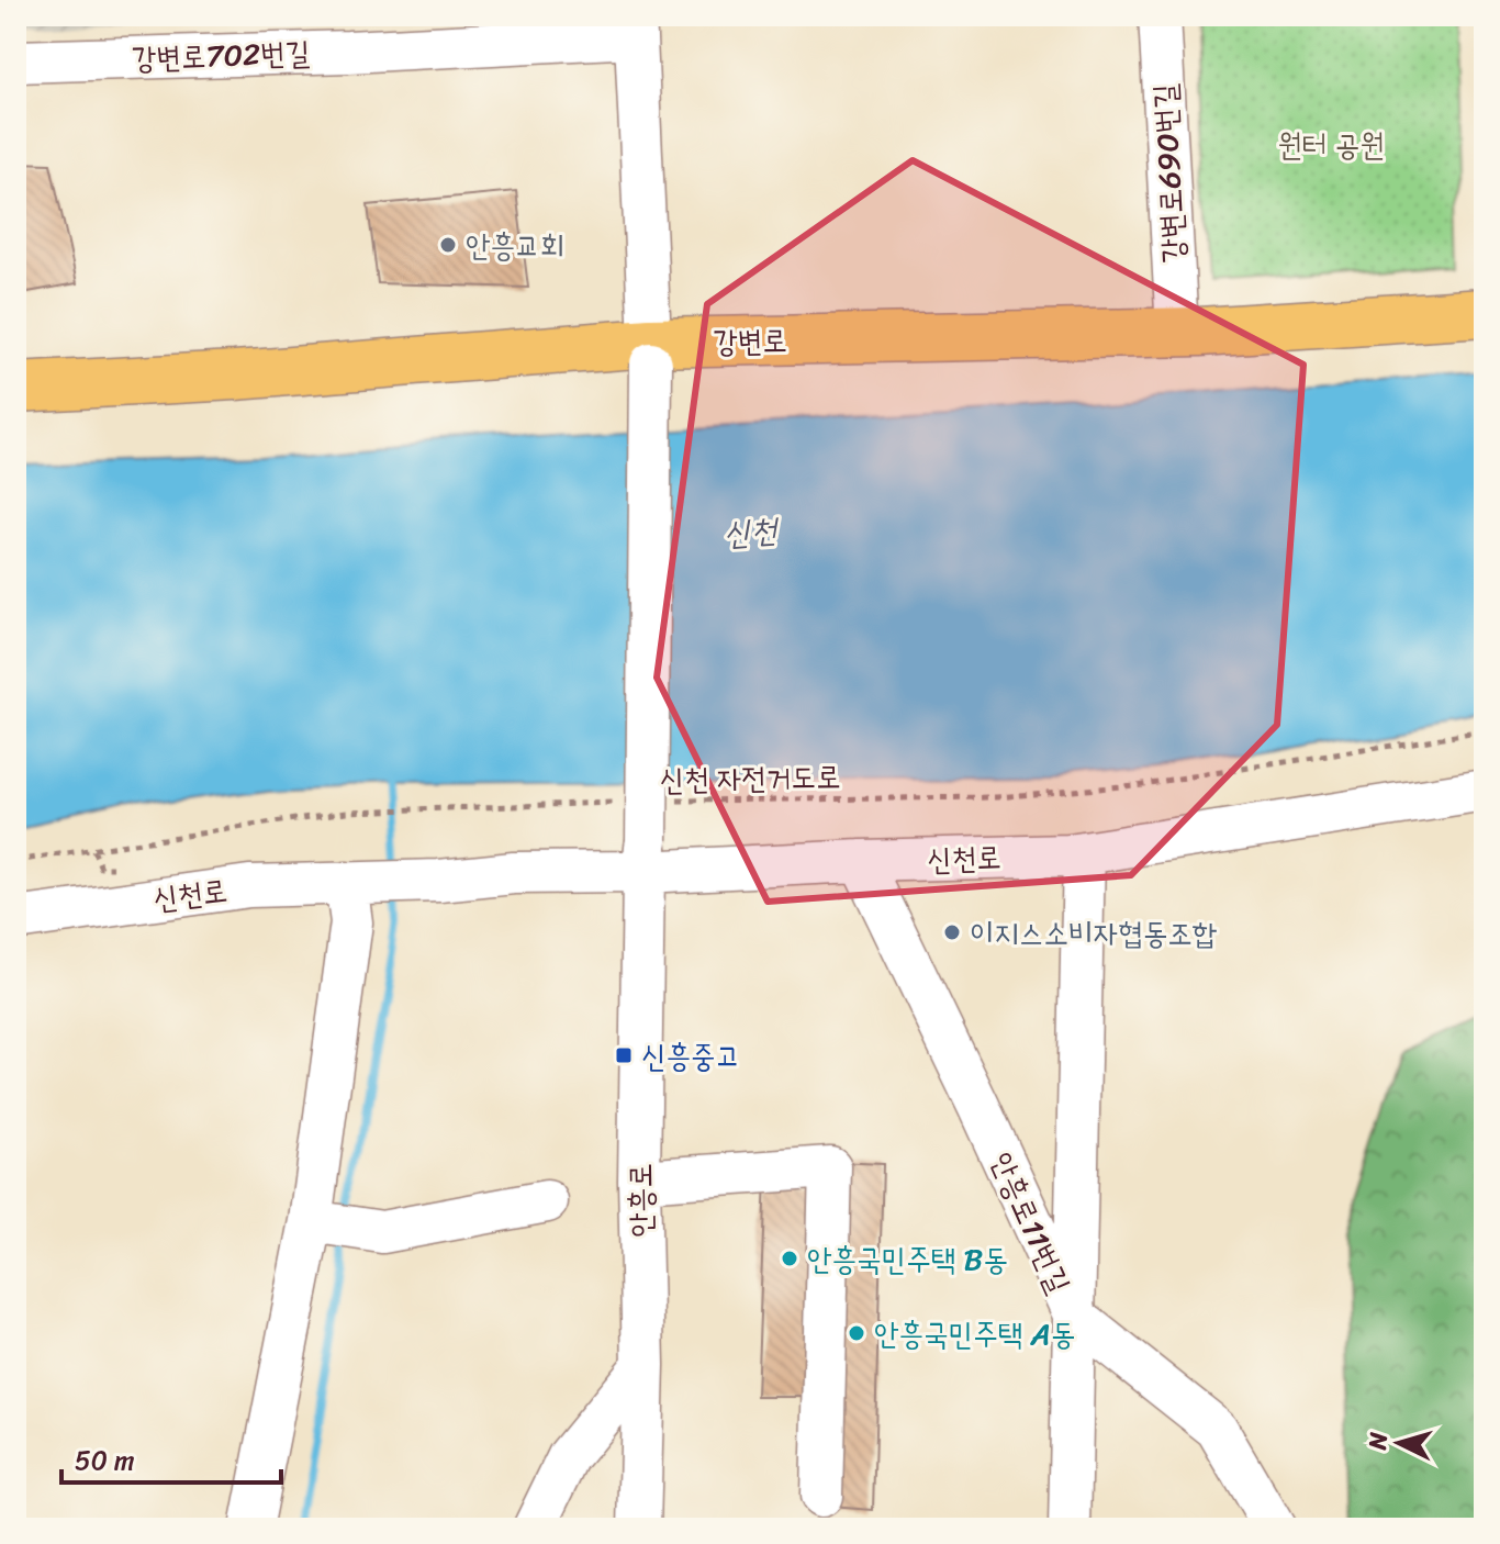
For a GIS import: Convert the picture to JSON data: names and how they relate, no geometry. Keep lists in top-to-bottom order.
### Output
{
  "streets": {
    "main road": ["강변로"],
    "street": [
      "강변로702번길",
      "강변로690번길",
      "신천로",
      "안흥로",
      "안흥로11번길"
    ],
    "path": ["신천 자전거도로"]
  },
  "crossings": [
    ["강변로702번길", "강변로"],
    ["강변로702번길", "안흥로"],
    ["강변로690번길", "강변로"],
    ["강변로", "안흥로"],
    ["신천로", "안흥로"],
    ["신천로", "안흥로11번길"]
  ],
  "water": ["신천"],
  "parks": ["원터 공원"],
  "places": {
    "other": [
      "안흥교회",
      "이지스소비자협동조합",
      "안흥국민주택 B동",
      "안흥국민주택 A동"
    ],
    "transit": ["신흥중고"]
  },
  "scale_bar": "50 m",
  "north": "left"
}
